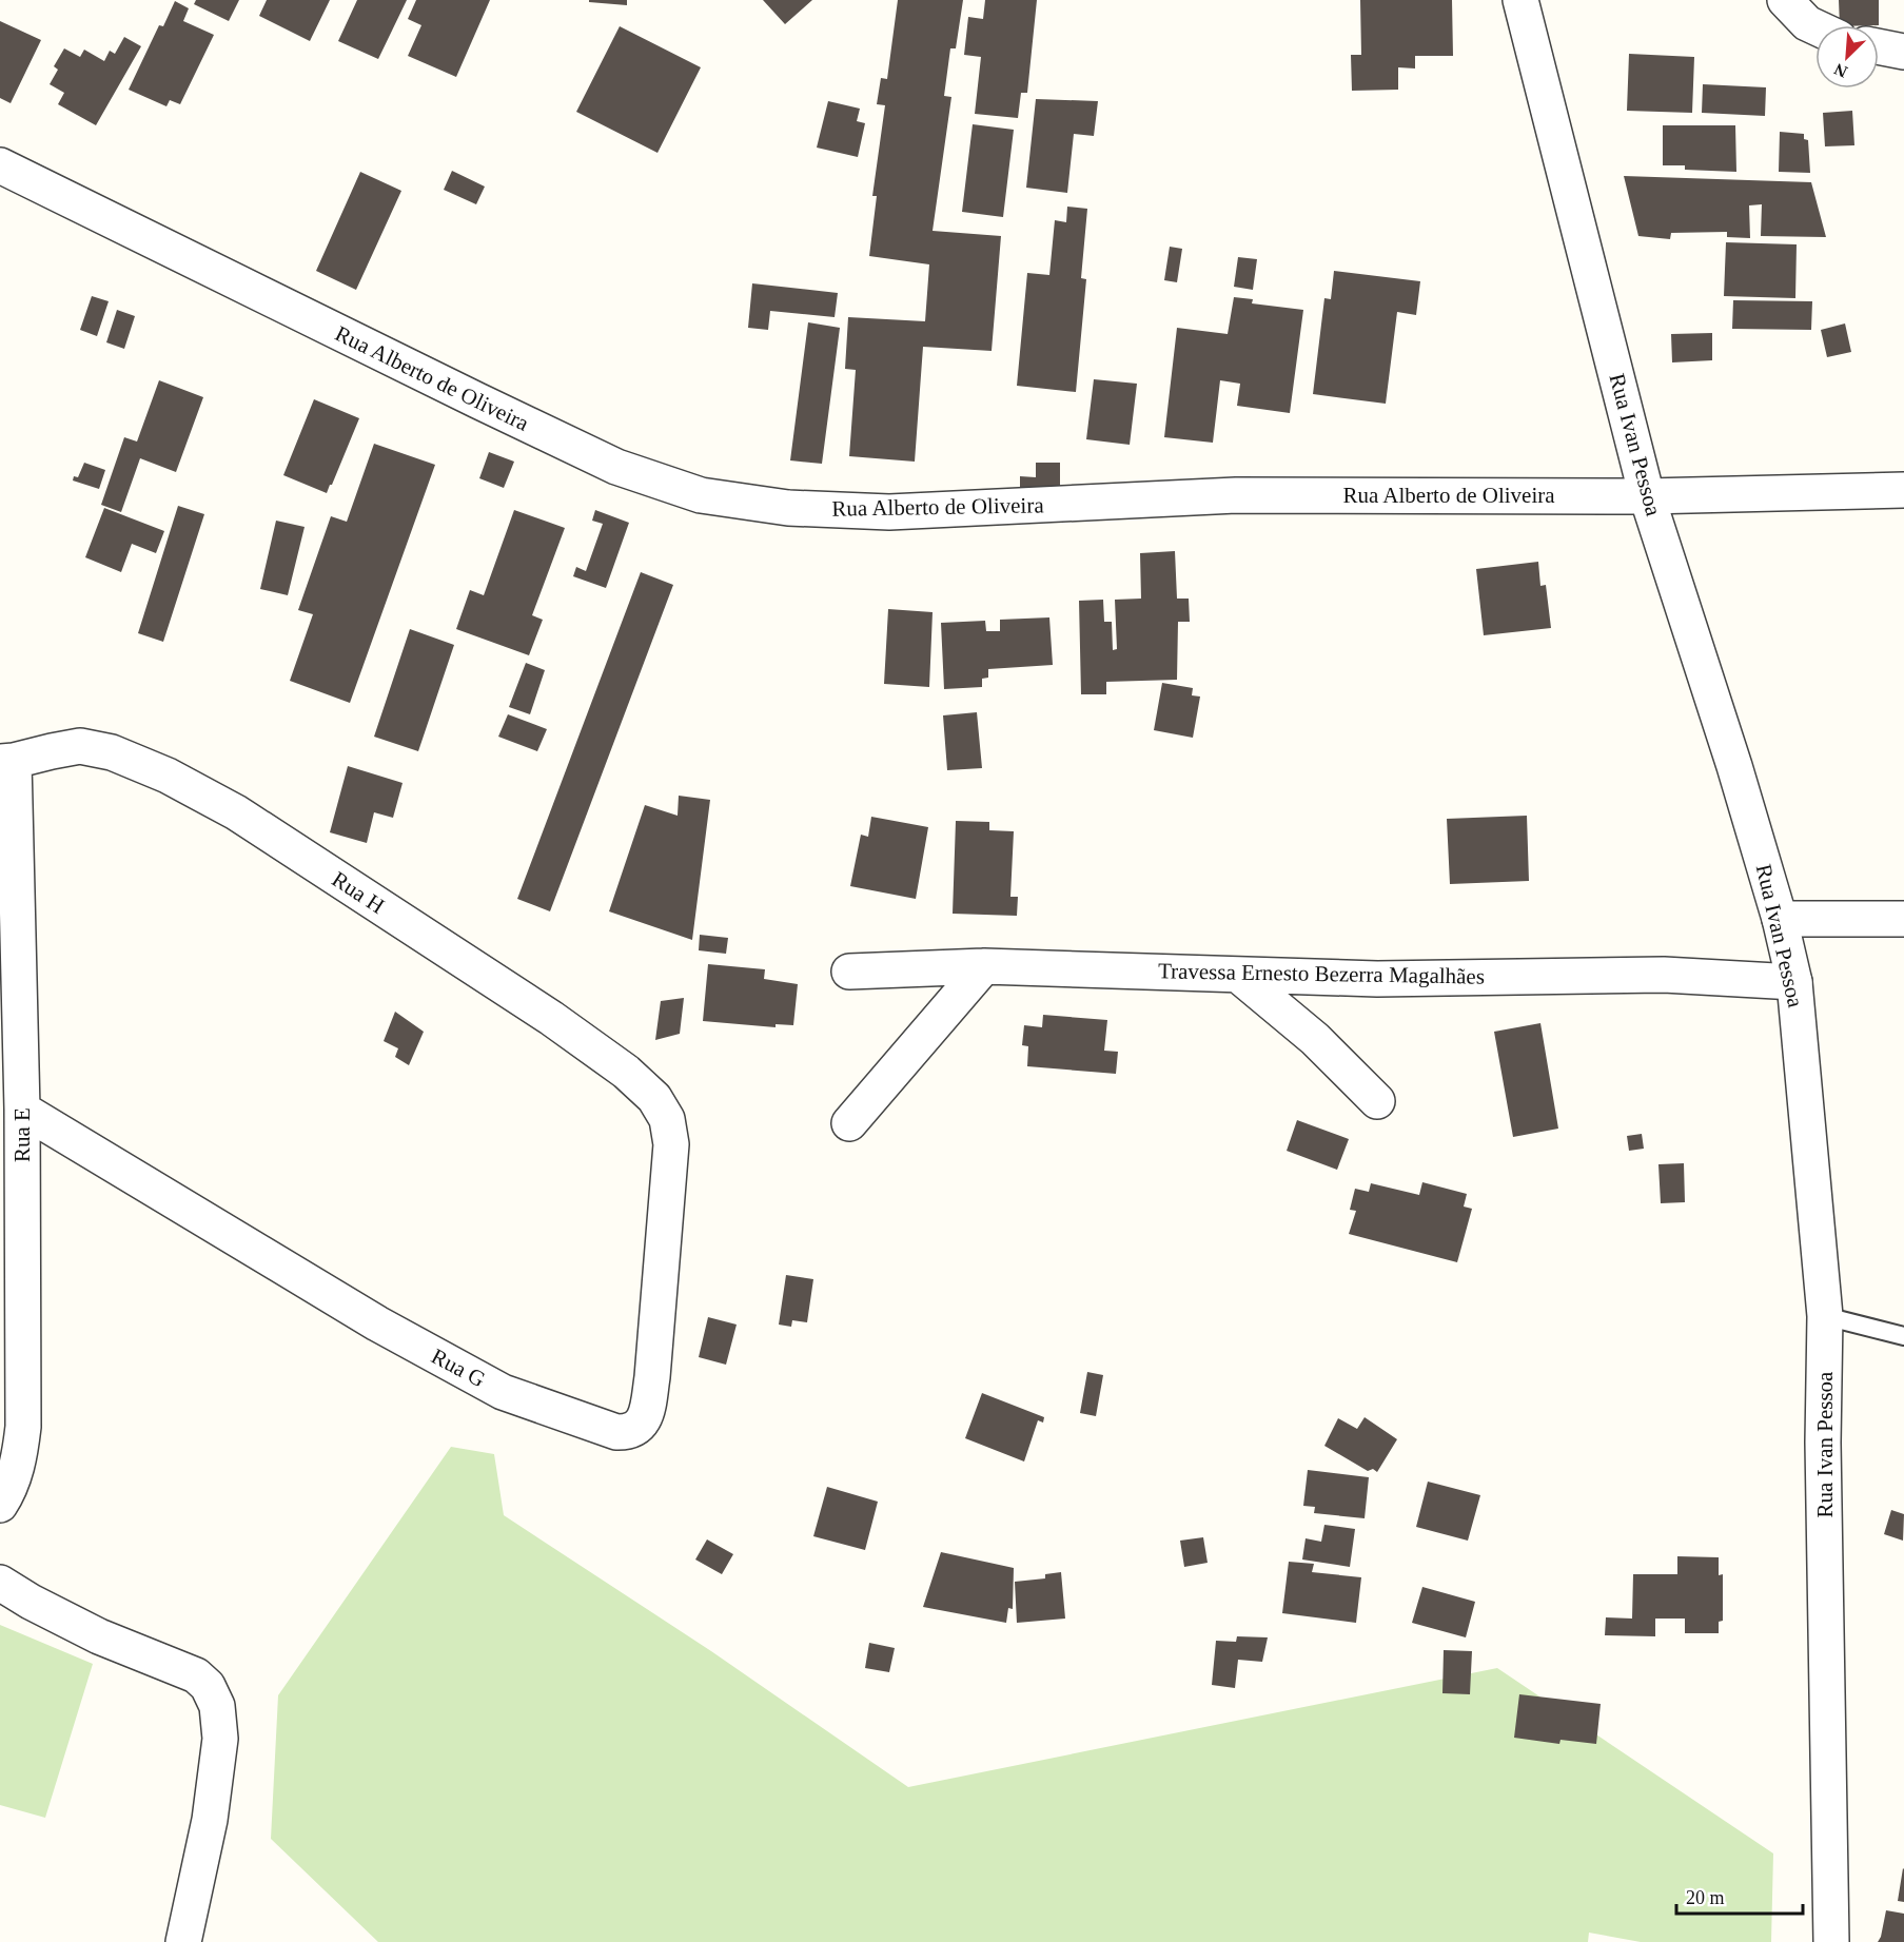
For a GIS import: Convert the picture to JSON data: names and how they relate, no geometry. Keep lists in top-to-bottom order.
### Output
{
  "streets": {
    "street": [
      "Rua Alberto de Oliveira",
      "Rua Ivan Pessoa",
      "Rua H",
      "Travessa Ernesto Bezerra Magalhães",
      "Rua E",
      "Rua G"
    ]
  },
  "crossings": [
    ["Rua Alberto de Oliveira", "Rua Ivan Pessoa"],
    ["Rua Ivan Pessoa", "Travessa Ernesto Bezerra Magalhães"],
    ["Rua H", "Rua E"],
    ["Rua H", "Rua G"],
    ["Rua E", "Rua G"]
  ],
  "scale_bar": "20 m",
  "north": "bottom left"
}
